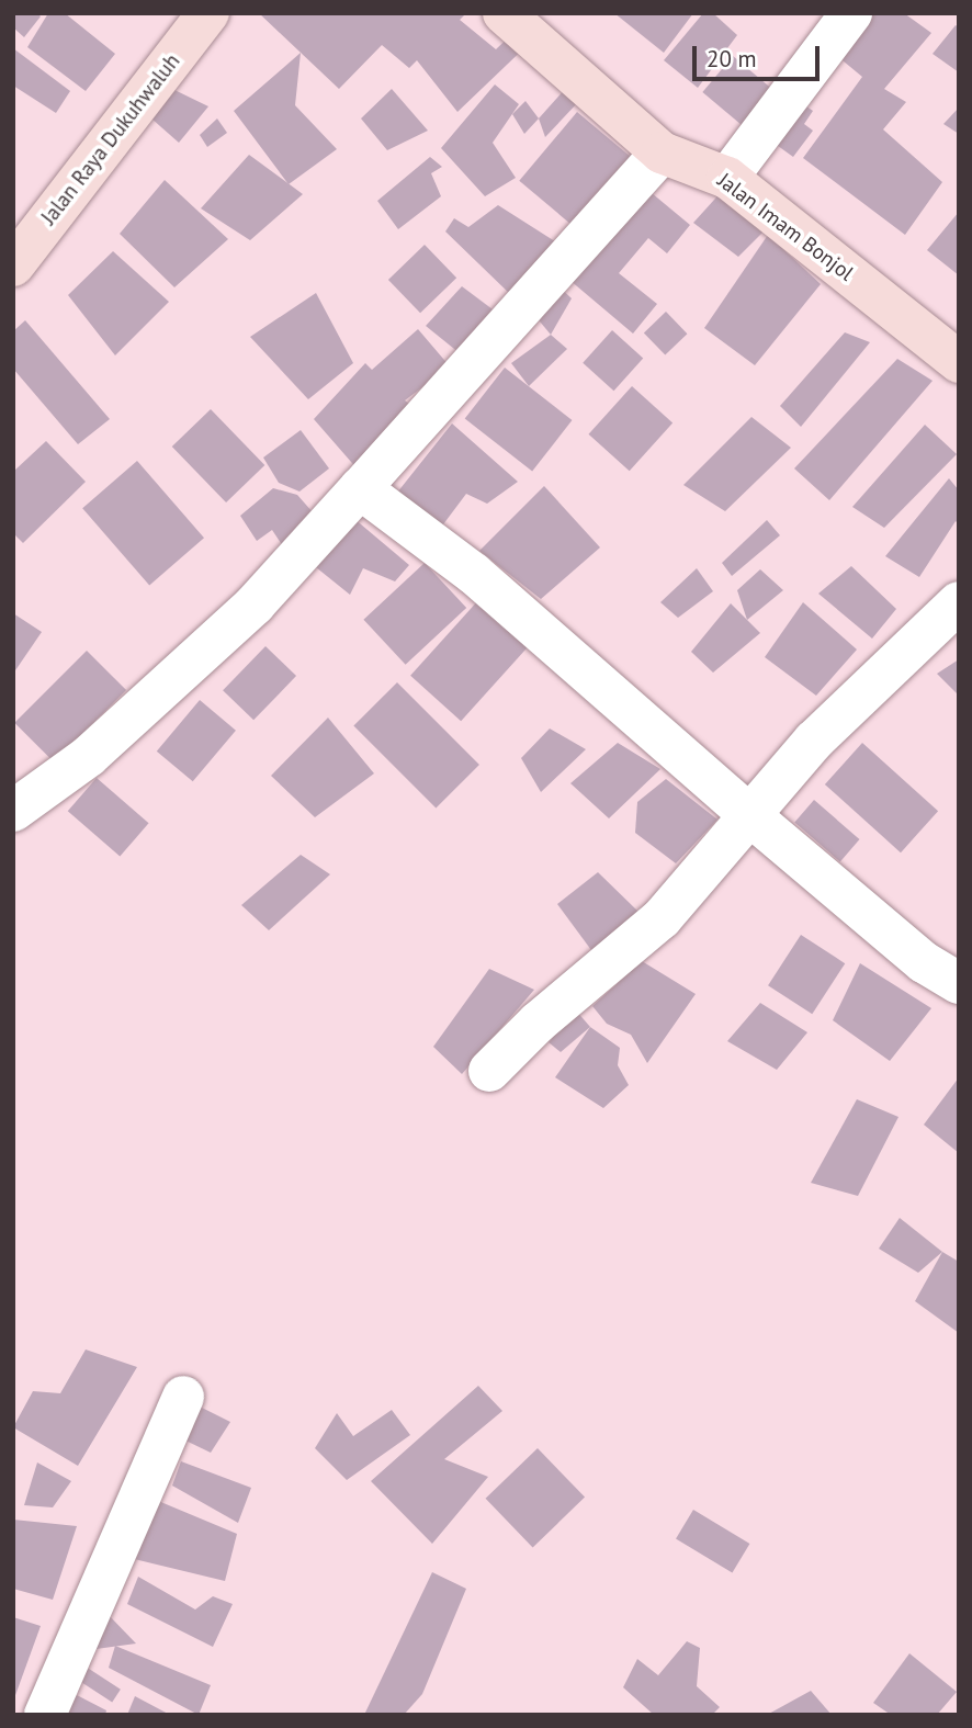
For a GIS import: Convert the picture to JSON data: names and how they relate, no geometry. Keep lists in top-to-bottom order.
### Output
{
  "streets": {
    "main road": ["Jalan Raya Dukuhwaluh", "Jalan Imam Bonjol"]
  },
  "scale_bar": "20 m"
}
